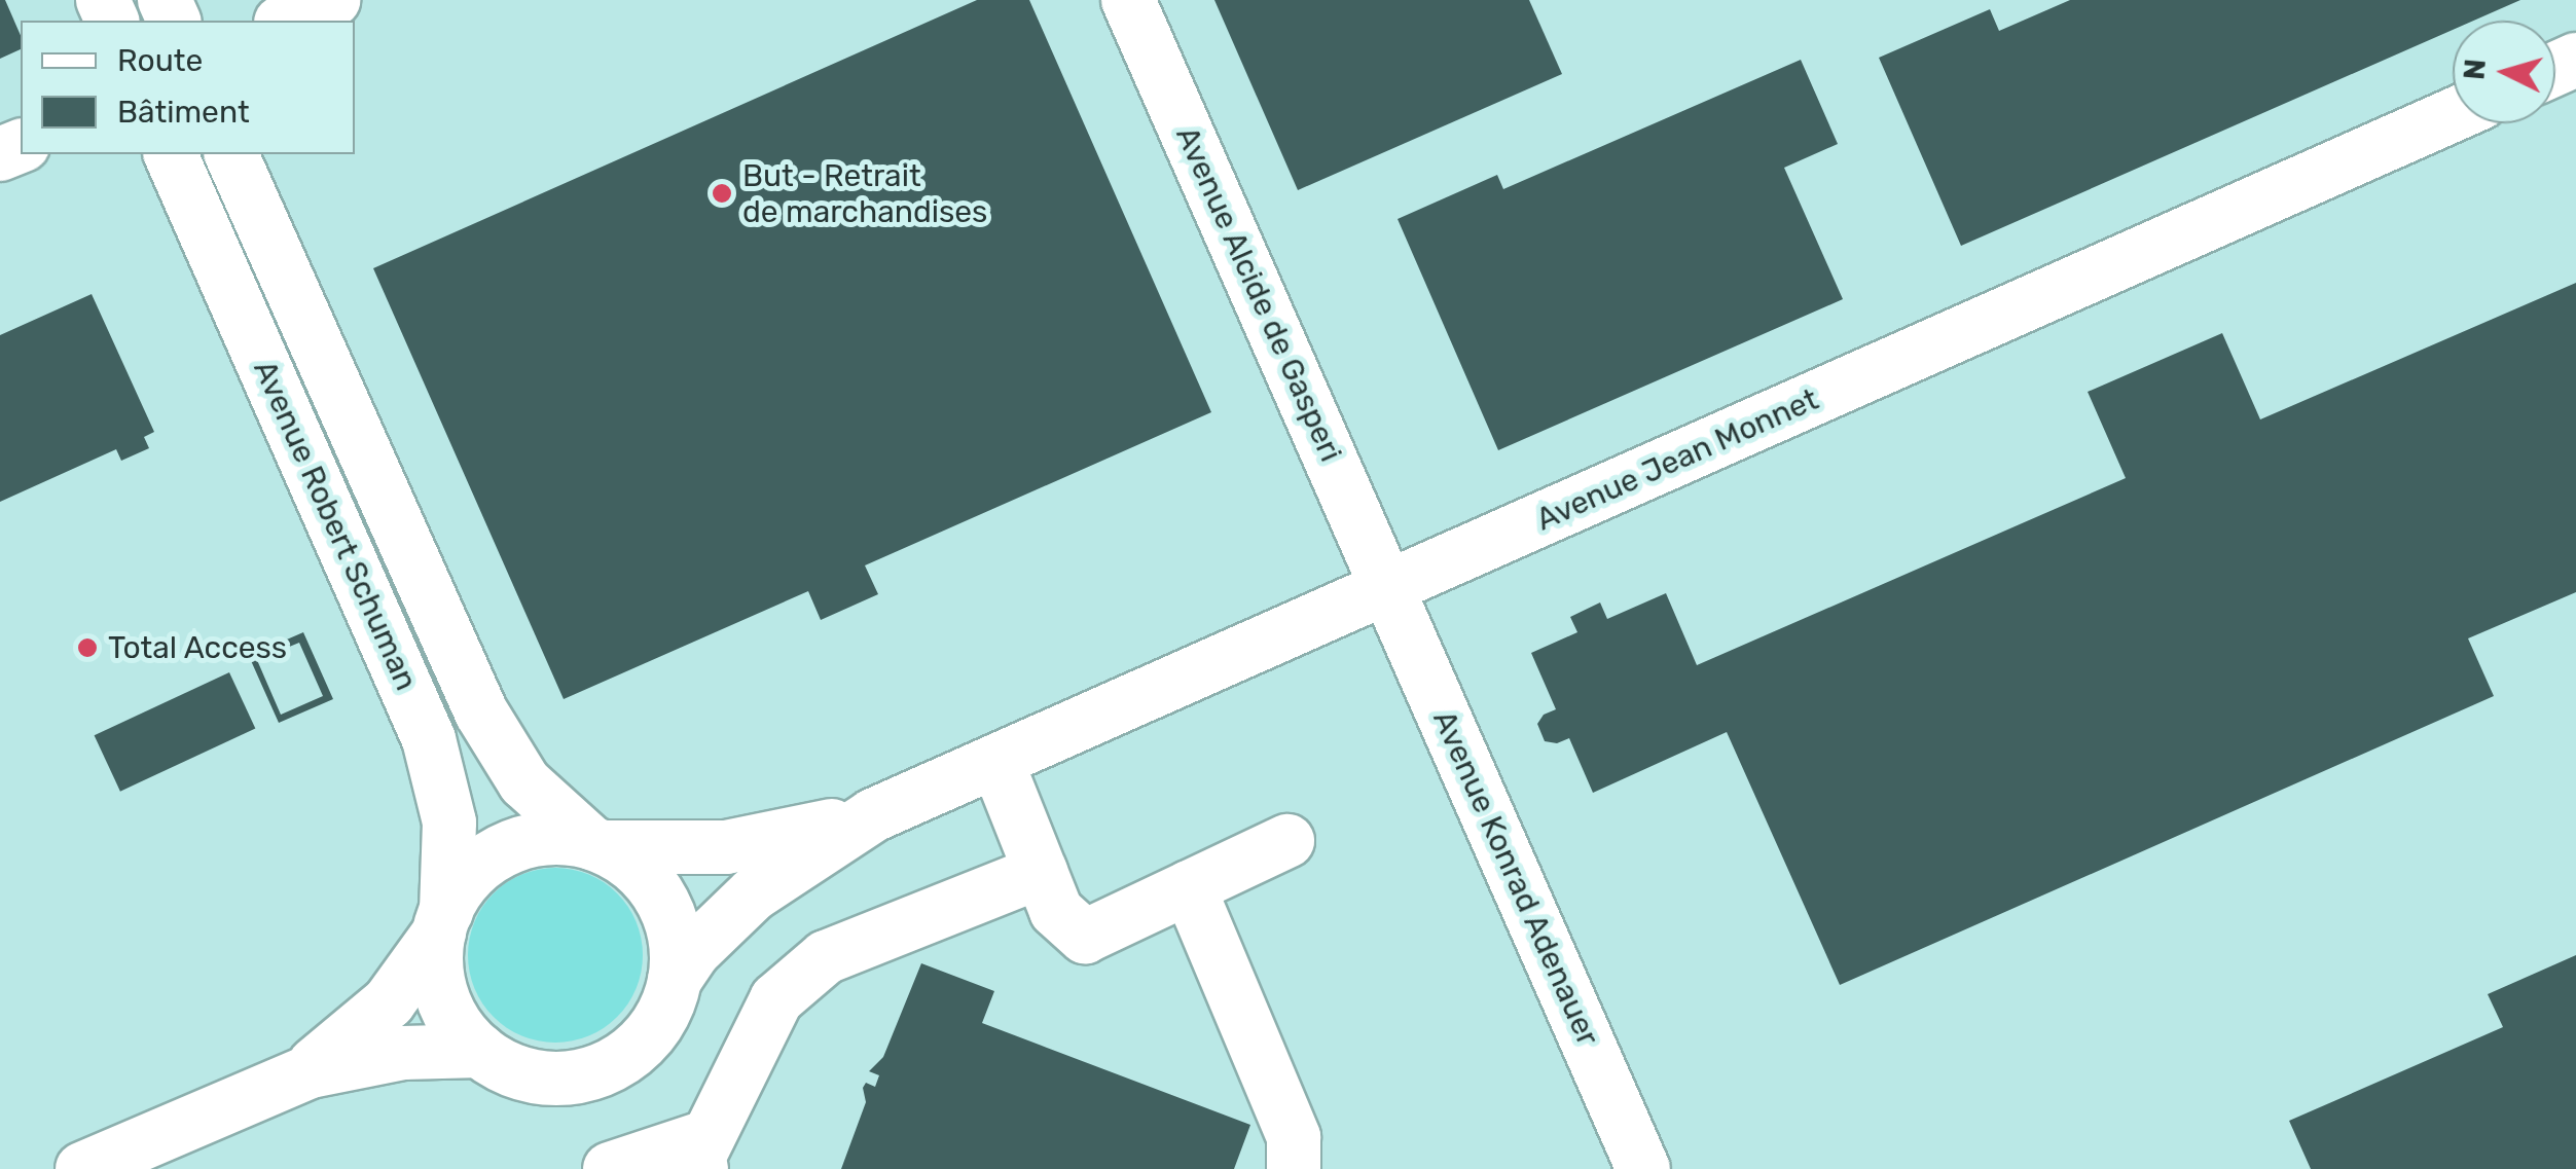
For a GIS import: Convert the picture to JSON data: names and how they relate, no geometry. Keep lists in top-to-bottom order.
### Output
{
  "streets": {
    "street": [
      "Avenue Alcide de Gasperi",
      "Avenue Jean Monnet",
      "Avenue Robert Schuman",
      "Avenue Konrad Adenauer"
    ]
  },
  "crossings": [
    ["Avenue Alcide de Gasperi", "Avenue Jean Monnet"],
    ["Avenue Alcide de Gasperi", "Avenue Konrad Adenauer"],
    ["Avenue Jean Monnet", "Avenue Robert Schuman"],
    ["Avenue Jean Monnet", "Avenue Konrad Adenauer"]
  ],
  "places": ["But - Retrait de marchandises", "Total Access"],
  "legend": ["Route", "Bâtiment"],
  "north": "left"
}
